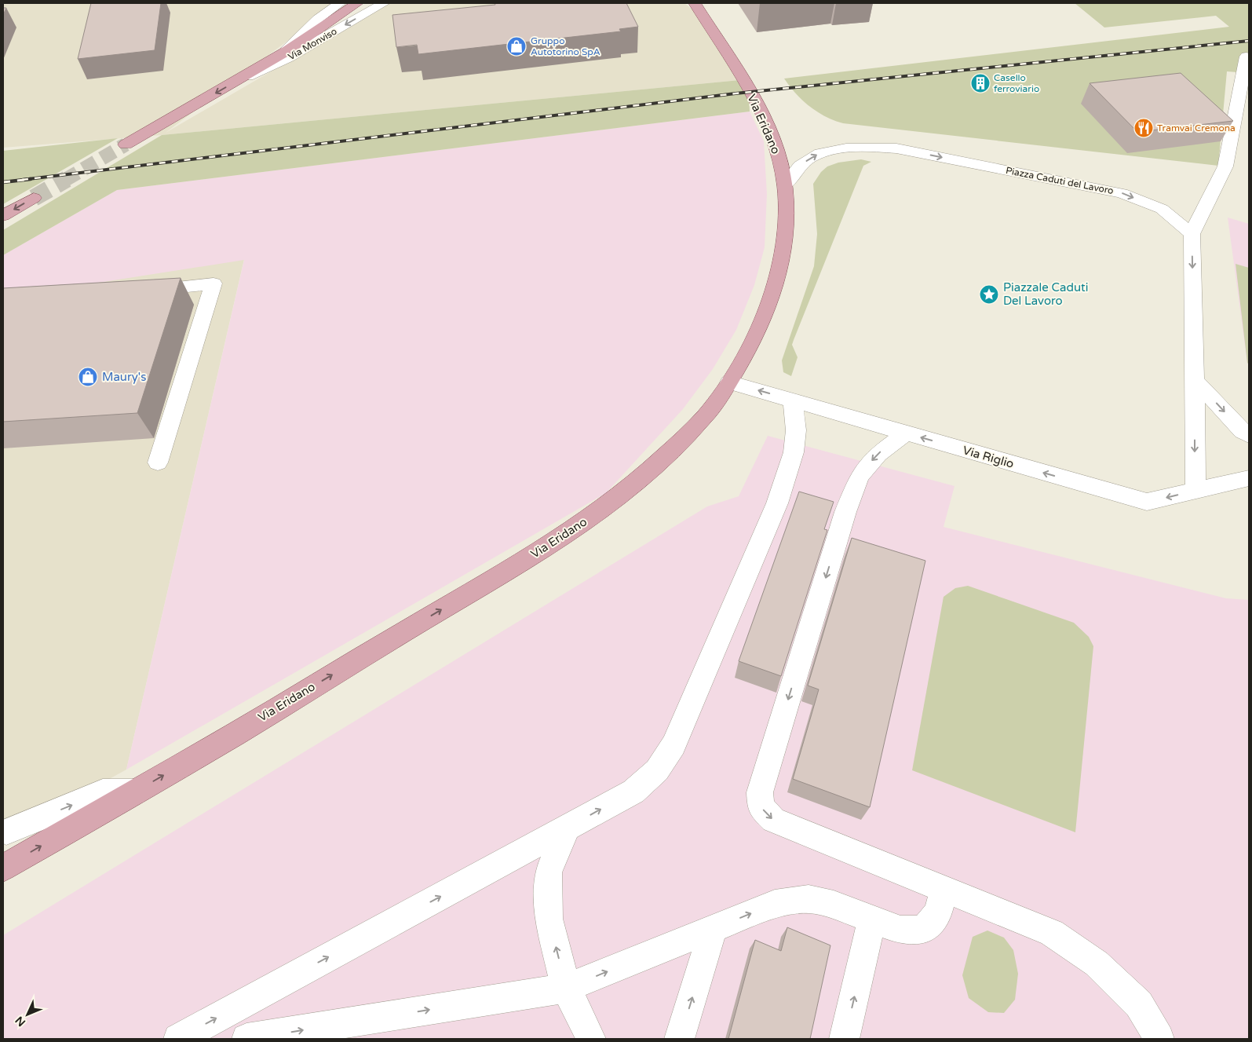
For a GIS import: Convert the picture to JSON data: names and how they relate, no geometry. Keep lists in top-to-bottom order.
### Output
{
  "streets": {
    "main road": ["Via Monviso", "Via Eridano"],
    "street": ["Piazza Caduti del Lavoro", "Via Riglio"]
  },
  "crossings": [
    ["Via Eridano", "Piazza Caduti del Lavoro"],
    ["Via Eridano", "Via Riglio"]
  ],
  "one_way": ["Via Eridano", "Piazza Caduti del Lavoro", "Via Riglio"],
  "places": {
    "shop": ["Gruppo Autotorino SpA", "Maury's"],
    "building": ["Casello ferroviario"],
    "restaurant": ["Tramvai Cremona"],
    "place": ["Piazzale Caduti Del Lavoro"]
  },
  "north": "bottom left"
}
